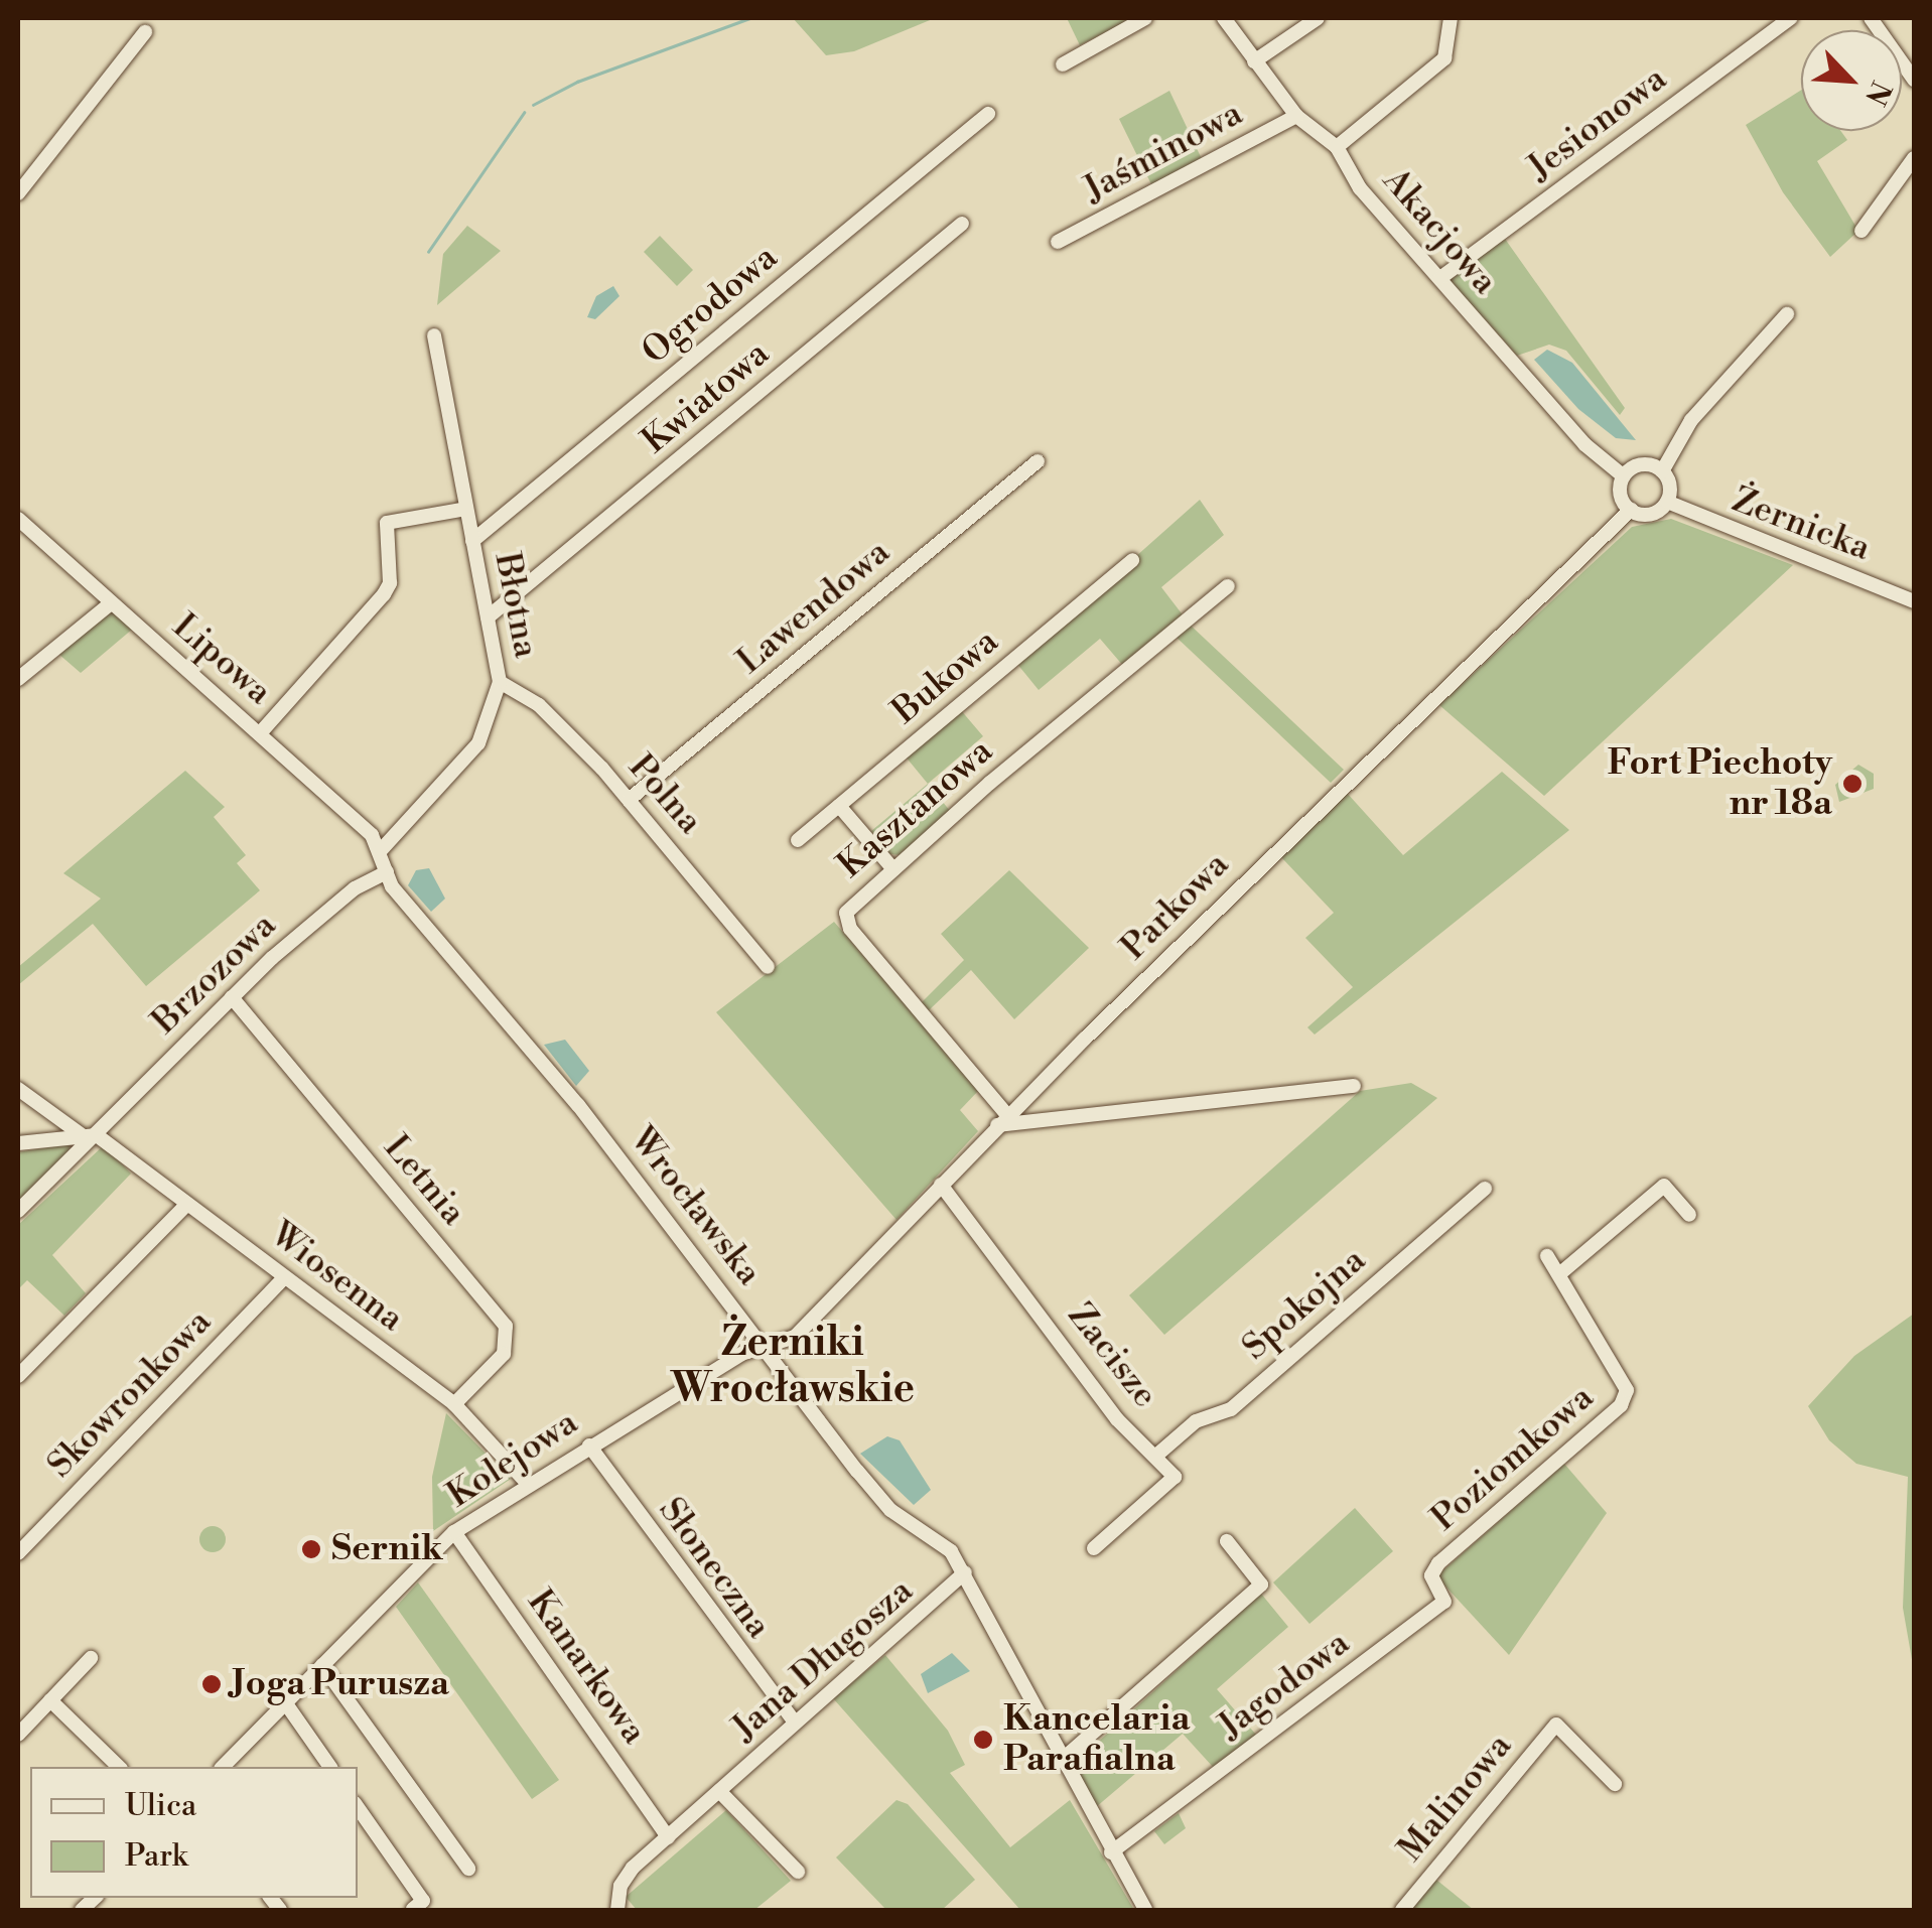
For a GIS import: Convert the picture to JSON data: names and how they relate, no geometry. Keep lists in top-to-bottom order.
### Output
{
  "streets": {
    "street": [
      "Jesionowa",
      "Jaśminowa",
      "Akacjowa",
      "Ogrodowa",
      "Kwiatowa",
      "Żernicka",
      "Błotna",
      "Lawendowa",
      "Lipowa",
      "Bukowa",
      "Polna",
      "Kasztanowa",
      "Parkowa",
      "Brzozowa",
      "Letnia",
      "Wrocławska",
      "Wiosenna",
      "Spokojna",
      "Zacisze",
      "Skowronkowa",
      "Poziomkowa",
      "Kolejowa",
      "Słoneczna",
      "Jana Długosza",
      "Kanarkowa",
      "Jagodowa",
      "Malinowa"
    ]
  },
  "crossings": [
    ["Jesionowa", "Akacjowa"],
    ["Jaśminowa", "Akacjowa"],
    ["Akacjowa", "Żernicka"],
    ["Akacjowa", "Parkowa"],
    ["Ogrodowa", "Błotna"],
    ["Kwiatowa", "Błotna"],
    ["Żernicka", "Parkowa"],
    ["Błotna", "Lipowa"],
    ["Błotna", "Polna"],
    ["Błotna", "Wrocławska"],
    ["Lawendowa", "Polna"],
    ["Lipowa", "Wrocławska"],
    ["Kasztanowa", "Parkowa"],
    ["Parkowa", "Wrocławska"],
    ["Parkowa", "Zacisze"],
    ["Parkowa", "Kolejowa"],
    ["Brzozowa", "Letnia"],
    ["Brzozowa", "Wrocławska"],
    ["Brzozowa", "Wiosenna"],
    ["Letnia", "Wiosenna"],
    ["Wrocławska", "Kolejowa"],
    ["Wrocławska", "Jana Długosza"],
    ["Wrocławska", "Jagodowa"],
    ["Wiosenna", "Skowronkowa"],
    ["Wiosenna", "Kolejowa"],
    ["Spokojna", "Zacisze"],
    ["Poziomkowa", "Jagodowa"],
    ["Kolejowa", "Słoneczna"],
    ["Kolejowa", "Kanarkowa"],
    ["Słoneczna", "Jana Długosza"],
    ["Jana Długosza", "Kanarkowa"]
  ],
  "districts": ["Żerniki Wrocławskie"],
  "places": [
    "Fort Piechoty nr 18a",
    "Sernik",
    "Joga Purusza",
    "Kancelaria Parafialna"
  ],
  "legend": ["Ulica", "Park"],
  "north": "bottom right"
}
